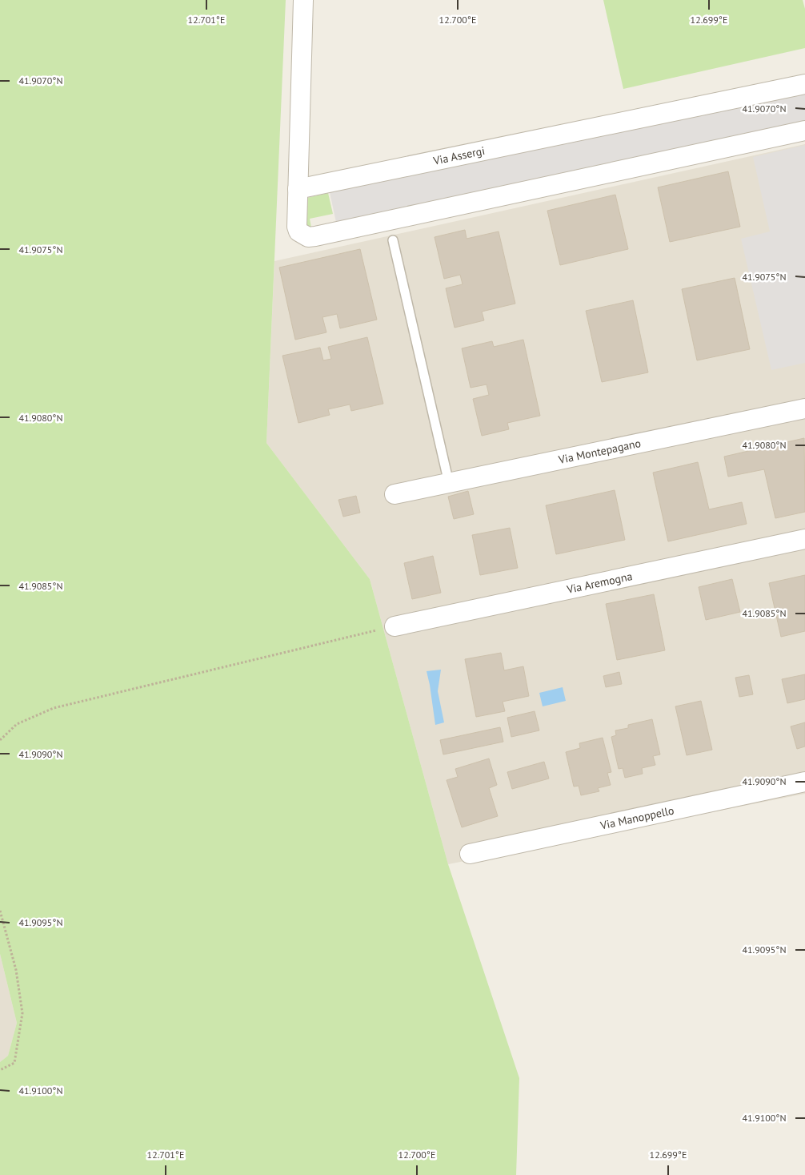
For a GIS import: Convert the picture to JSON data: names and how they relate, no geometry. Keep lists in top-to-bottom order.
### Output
{
  "streets": {
    "street": [
      "Via Assergi",
      "Via Montepagano",
      "Via Aremogna",
      "Via Manoppello"
    ]
  },
  "coordinates": [
    "12.701°E",
    "12.700°E",
    "12.699°E",
    "41.9070°N",
    "41.9075°N",
    "41.9080°N",
    "41.9085°N",
    "41.9090°N",
    "41.9095°N",
    "41.9100°N"
  ]
}
